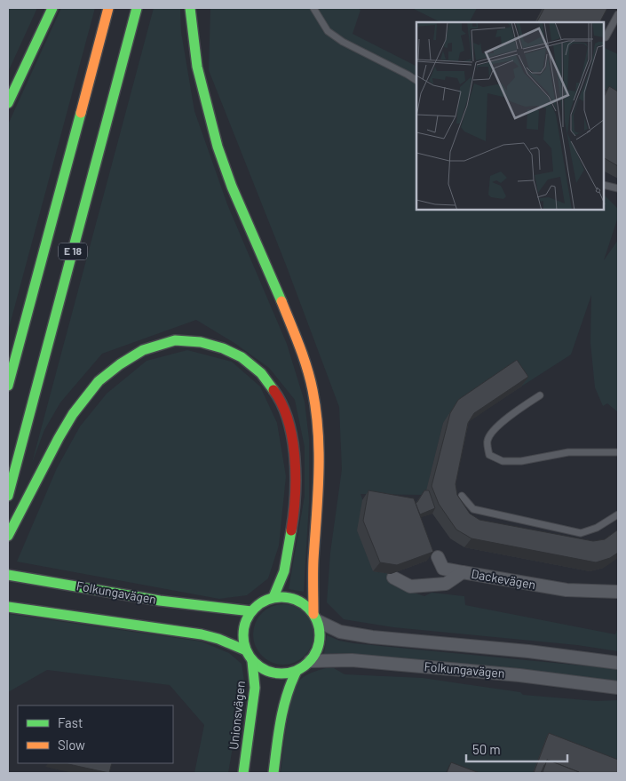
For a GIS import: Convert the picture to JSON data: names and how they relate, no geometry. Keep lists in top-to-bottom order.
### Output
{
  "streets": {
    "main road": ["E 18", "Folkungavägen", "Unionsvägen"],
    "street": ["Dackevägen"]
  },
  "crossings": [
    ["Folkungavägen", "Unionsvägen"]
  ],
  "legend": ["Fast", "Slow"],
  "scale_bar": "50 m"
}
